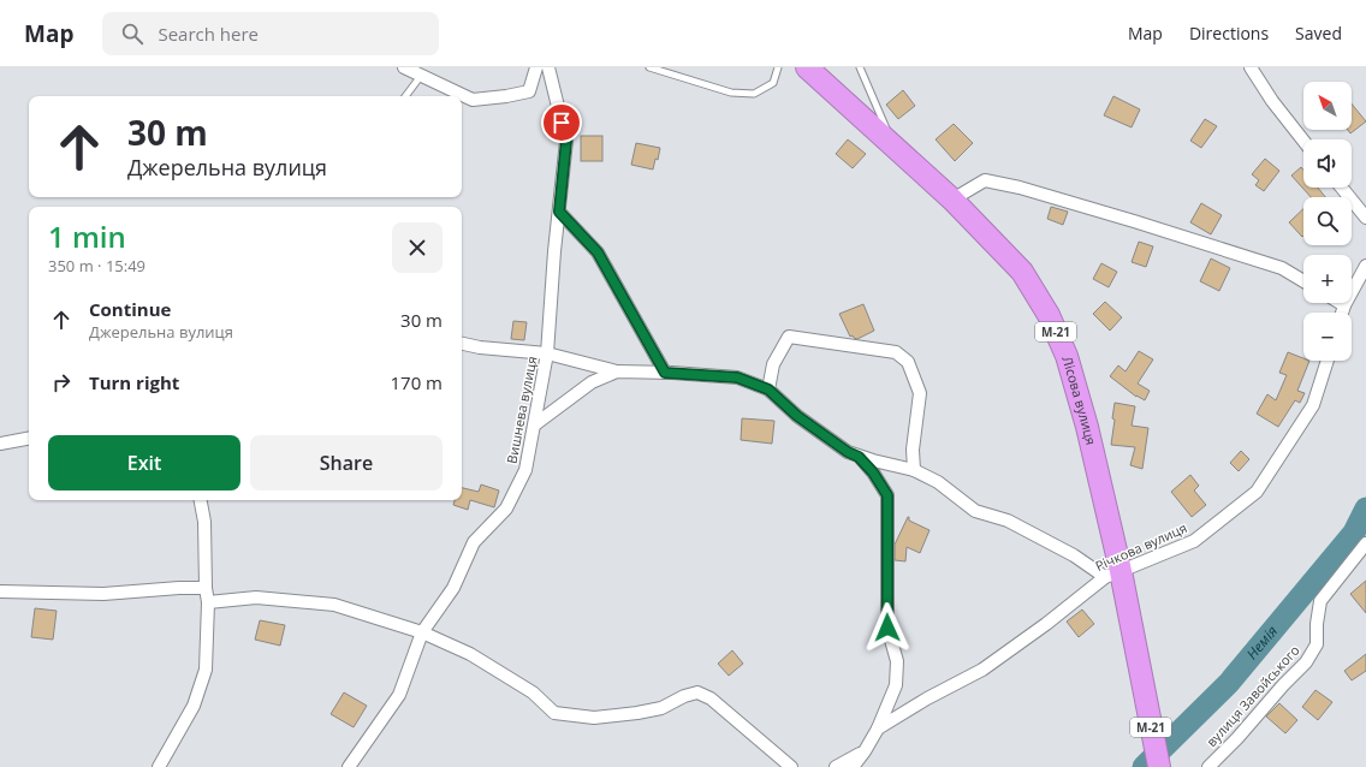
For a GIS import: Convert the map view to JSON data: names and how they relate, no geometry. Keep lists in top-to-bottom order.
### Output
{
  "streets": {
    "highway": ["М-21", "Лісова вулиця"],
    "street": ["Вишнева вулиця", "Річкова вулиця", "вулиця Завойського"]
  },
  "crossings": [
    ["Лісова вулиця", "Річкова вулиця"]
  ],
  "water": ["Немія"],
  "north": "top left",
  "page": {
    "header": "Map",
    "search": "Search here",
    "nav": ["Map", "Directions", "Saved"],
    "map_buttons": ["+", "−"],
    "turn": ["30 m", "Джерельна вулиця"],
    "heading": ["1 min", "350 m · 15:49"],
    "list": [
      {
        "name": "Continue",
        "note": "Джерельна вулиця",
        "value": "30 m"
      },
      {
        "name": "Turn right",
        "value": "170 m"
      }
    ],
    "buttons": ["Exit", "Share"]
  }
}
